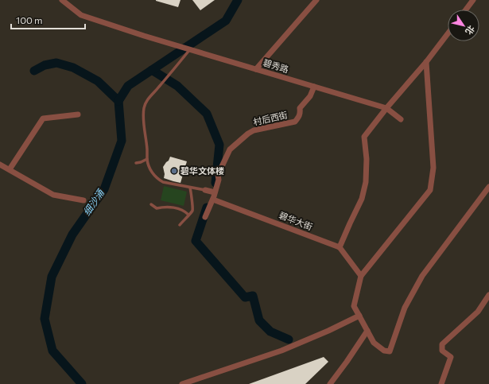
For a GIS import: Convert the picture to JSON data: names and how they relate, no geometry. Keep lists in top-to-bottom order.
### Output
{
  "streets": {
    "street": ["碧秀路", "村后西街", "碧华大街"]
  },
  "crossings": [
    ["碧秀路", "村后西街"],
    ["村后西街", "碧华大街"]
  ],
  "water": ["细沙涌"],
  "places": ["碧华文体楼"],
  "scale_bar": "100 m",
  "north": "bottom right"
}
